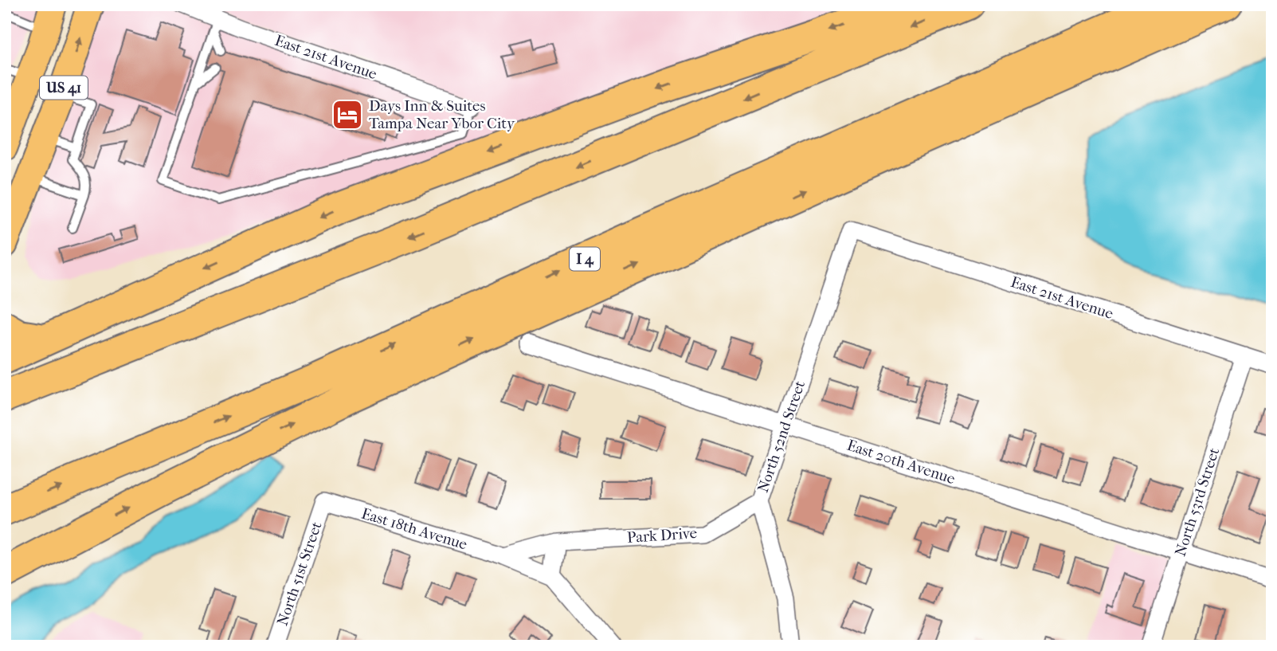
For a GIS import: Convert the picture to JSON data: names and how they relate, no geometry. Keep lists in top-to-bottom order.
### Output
{
  "streets": {
    "highway": ["I 4"],
    "main road": ["US 41"],
    "street": [
      "East 21st Avenue",
      "North 52nd Street",
      "East 20th Avenue",
      "North 53rd Street",
      "East 18th Avenue",
      "Park Drive",
      "North 51st Street"
    ]
  },
  "crossings": [
    ["East 21st Avenue", "North 52nd Street"],
    ["East 21st Avenue", "North 53rd Street"],
    ["North 52nd Street", "East 20th Avenue"],
    ["North 52nd Street", "Park Drive"],
    ["East 20th Avenue", "North 53rd Street"],
    ["East 18th Avenue", "Park Drive"],
    ["East 18th Avenue", "North 51st Street"]
  ],
  "places": {
    "hotel": ["Days Inn & Suites Tampa Near Ybor City"]
  }
}
